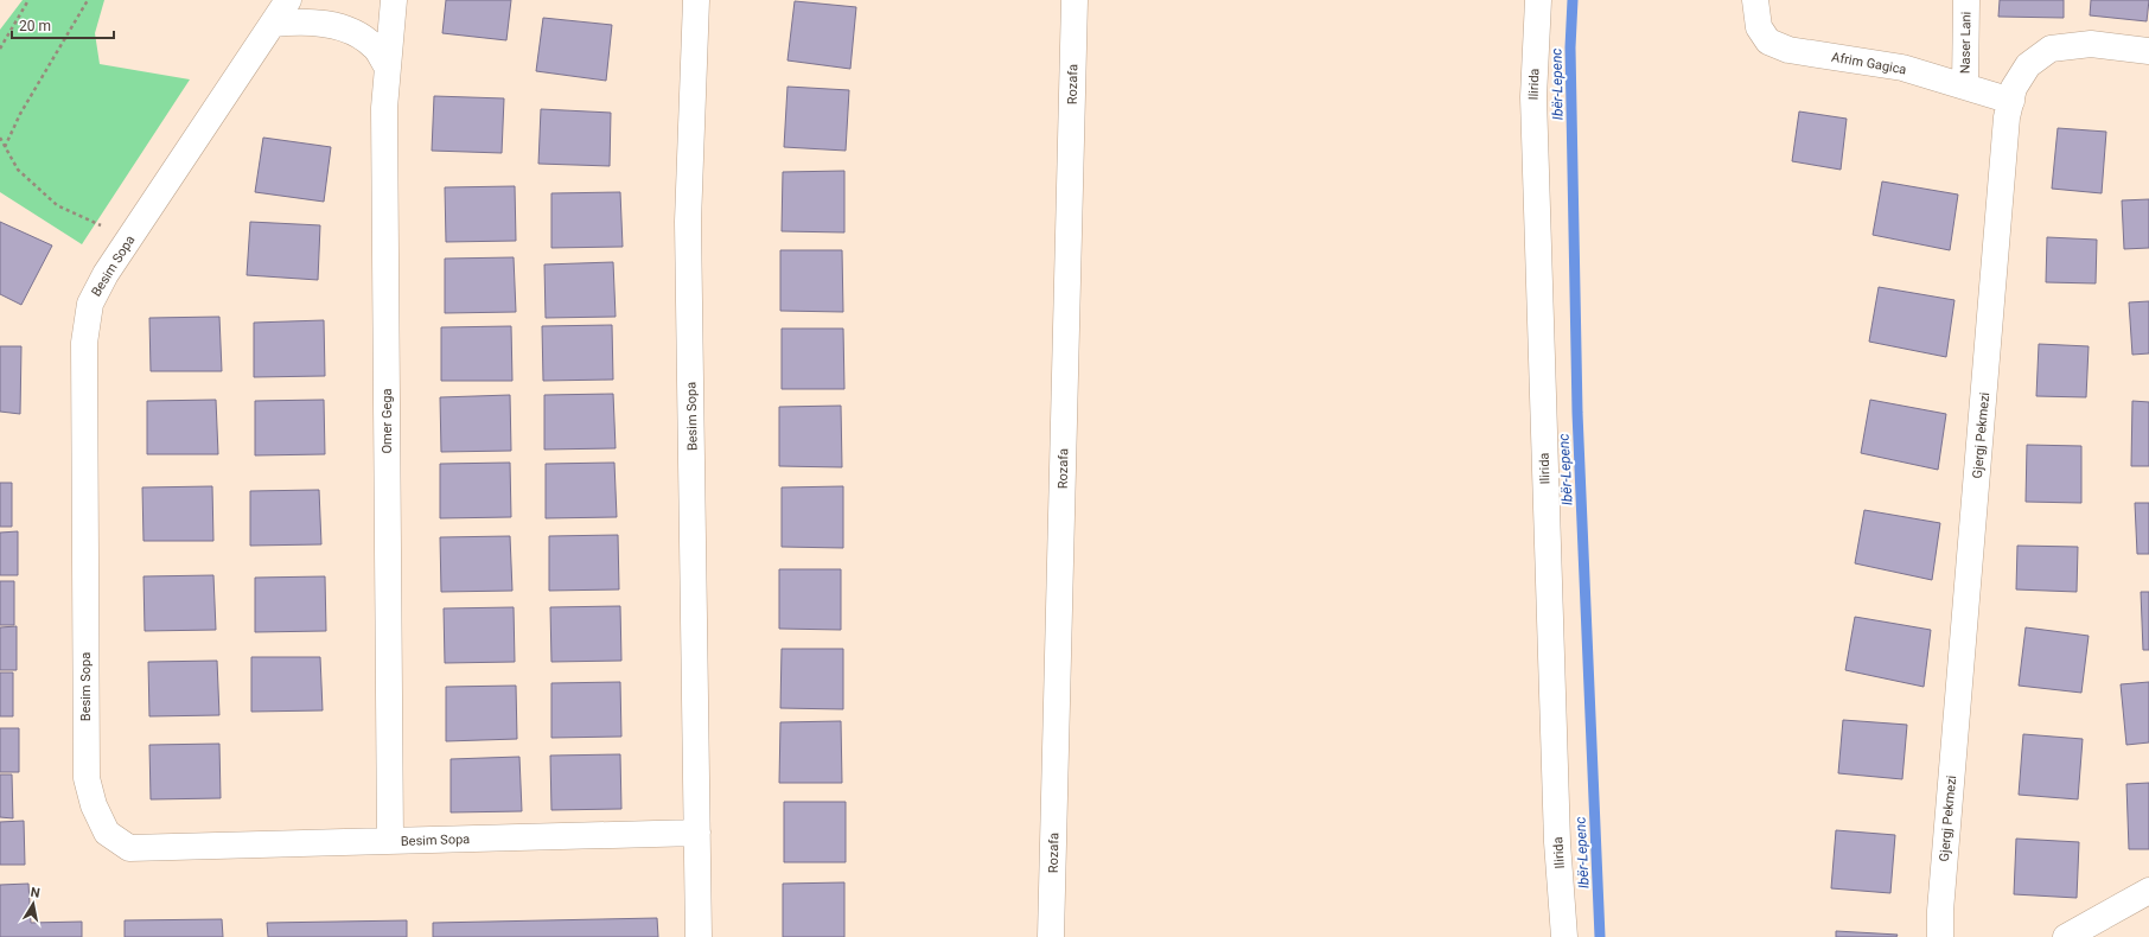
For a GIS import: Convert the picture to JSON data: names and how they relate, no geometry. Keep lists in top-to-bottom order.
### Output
{
  "streets": {
    "street": [
      "Naser Lani",
      "Afrim Gagica",
      "Rozafa",
      "Ilirida",
      "Besim Sopa",
      "Omer Gega",
      "Gjergj Pekmezi"
    ]
  },
  "crossings": [
    ["Naser Lani", "Afrim Gagica"],
    ["Afrim Gagica", "Gjergj Pekmezi"],
    ["Besim Sopa", "Omer Gega"]
  ],
  "water": ["Ibër-Lepenc"],
  "scale_bar": "20 m",
  "north": "top"
}
